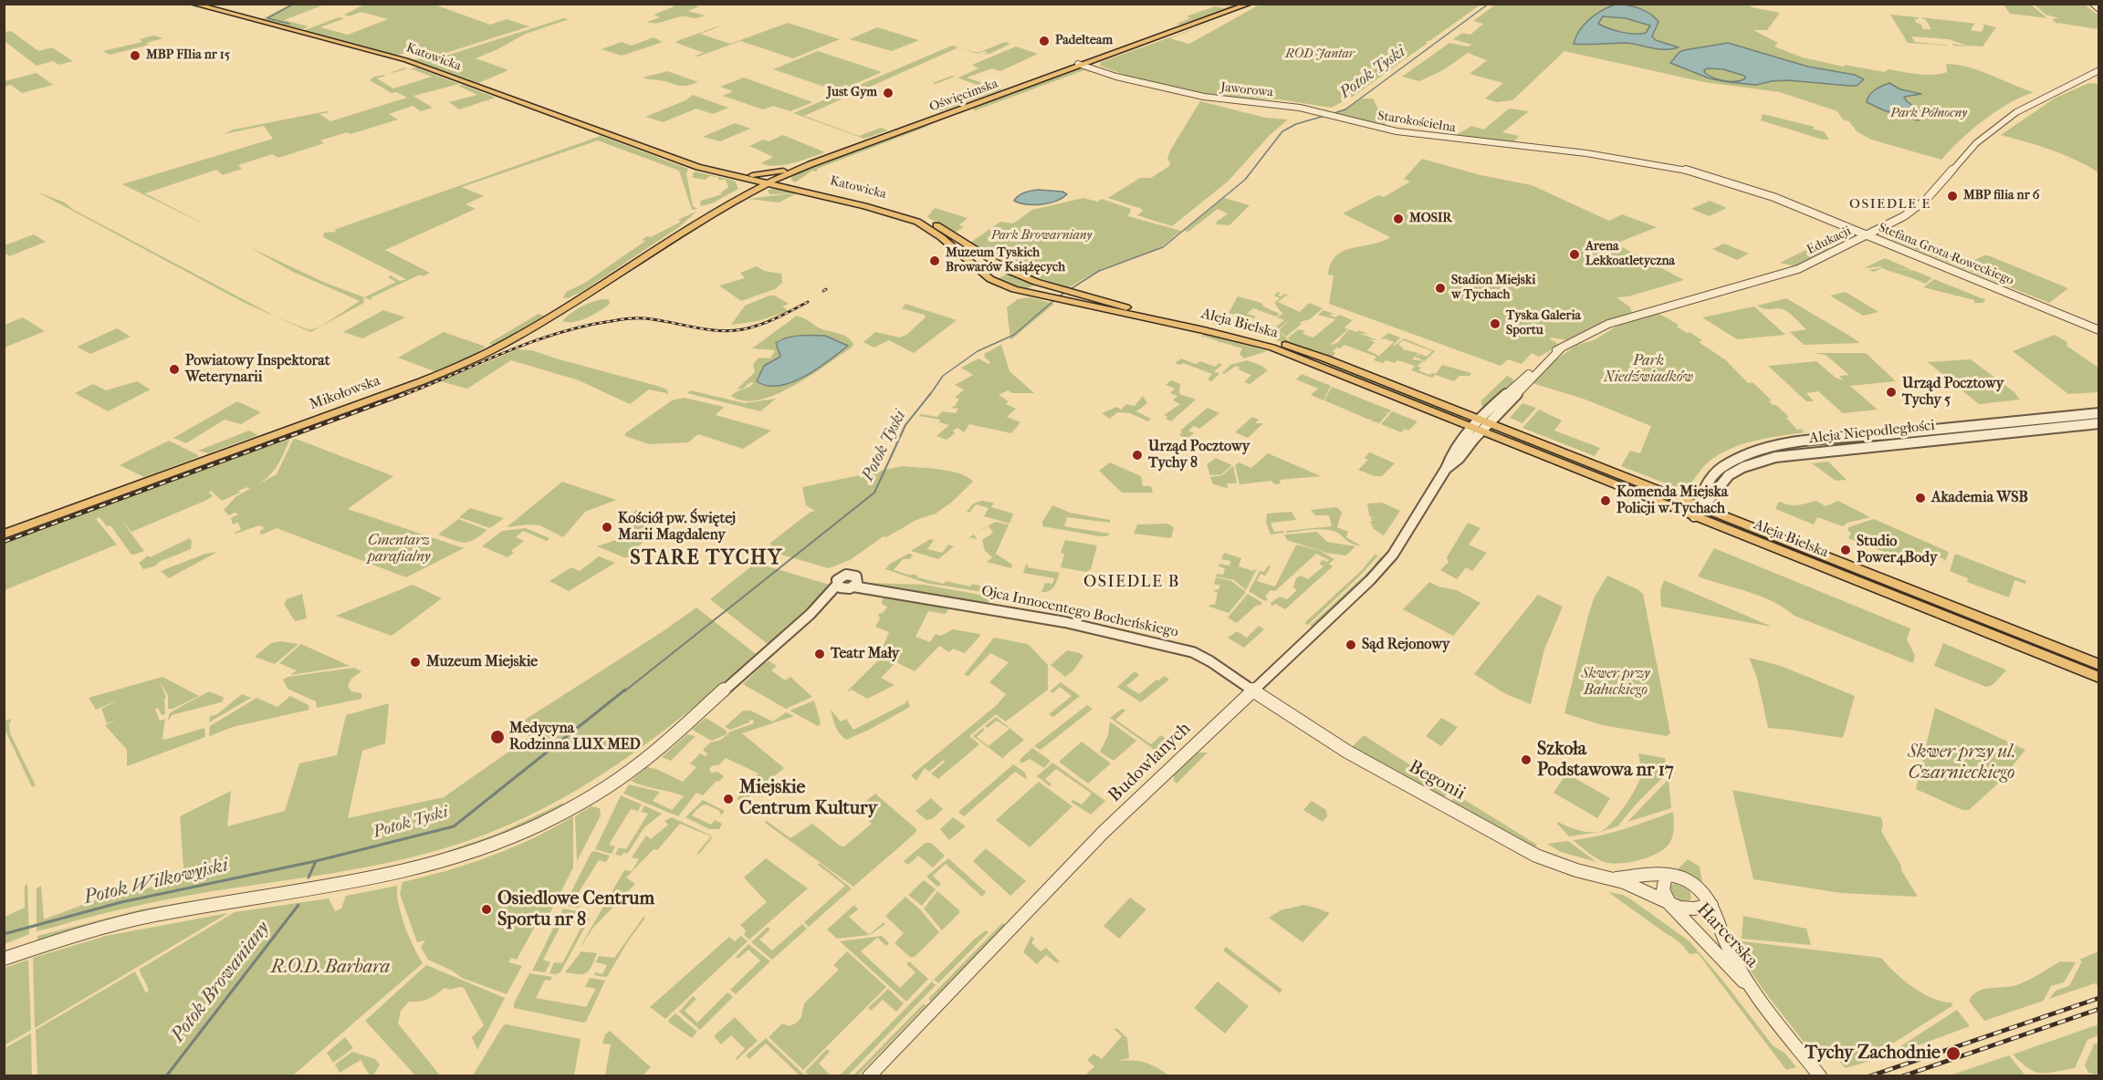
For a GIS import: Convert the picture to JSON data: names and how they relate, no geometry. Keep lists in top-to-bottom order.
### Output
{
  "streets": {
    "main road": [
      "Katowicka",
      "Oświęcimska",
      "Aleja Bielska",
      "Mikołowska"
    ],
    "street": [
      "Jaworowa",
      "Starokościelna",
      "Edukacji",
      "Stefana Grota-Roweckiego",
      "Aleja Niepodległości",
      "Ojca Innocentego Bocheńskiego",
      "Budowlanych",
      "Begonii",
      "Harcerska"
    ]
  },
  "crossings": [
    ["Katowicka", "Oświęcimska"],
    ["Katowicka", "Aleja Bielska"],
    ["Katowicka", "Mikołowska"],
    ["Jaworowa", "Oświęcimska"],
    ["Jaworowa", "Starokościelna"],
    ["Oświęcimska", "Mikołowska"],
    ["Starokościelna", "Stefana Grota-Roweckiego"],
    ["Edukacji", "Stefana Grota-Roweckiego"],
    ["Edukacji", "Aleja Bielska"],
    ["Edukacji", "Budowlanych"],
    ["Aleja Bielska", "Aleja Niepodległości"],
    ["Aleja Bielska", "Budowlanych"],
    ["Ojca Innocentego Bocheńskiego", "Budowlanych"],
    ["Ojca Innocentego Bocheńskiego", "Begonii"],
    ["Budowlanych", "Begonii"],
    ["Begonii", "Harcerska"]
  ],
  "districts": ["OSIEDLE E", "STARE TYCHY", "OSIEDLE B"],
  "water": ["Potok Tyski", "Potok Wilkowyjski", "Potok Browaniany"],
  "parks": [
    "ROD Jantar",
    "Park Północny",
    "Park Browarniany",
    "Park Niedźwiadków",
    "Cmentarz parafialny",
    "Skwer przy Bałuckiego",
    "Skwer przy ul. Czarnieckiego",
    "R.O.D. Barbara"
  ],
  "places": [
    "Padelteam",
    "MBP FIlia nr 15",
    "Just Gym",
    "MBP filia nr 6",
    "MOSIR",
    "Arena Lekkoatletyczna",
    "Muzeum Tyskich Browarów Książęcych",
    "Stadion Miejski w Tychach",
    "Tyska Galeria Sportu",
    "Powiatowy Inspektorat Weterynarii",
    "Urząd Pocztowy Tychy 5",
    "Urząd Pocztowy Tychy 8",
    "Akademia WSB",
    "Komenda Miejska Policji w Tychach",
    "Kościół pw. Świętej Marii Magdaleny",
    "Studio Power4Body",
    "Sąd Rejonowy",
    "Teatr Mały",
    "Muzeum Miejskie",
    "Medycyna Rodzinna LUX MED",
    "Szkoła Podstawowa nr 17",
    "Miejskie Centrum Kultury",
    "Osiedlowe Centrum Sportu nr 8",
    "Tychy Zachodnie"
  ]
}
